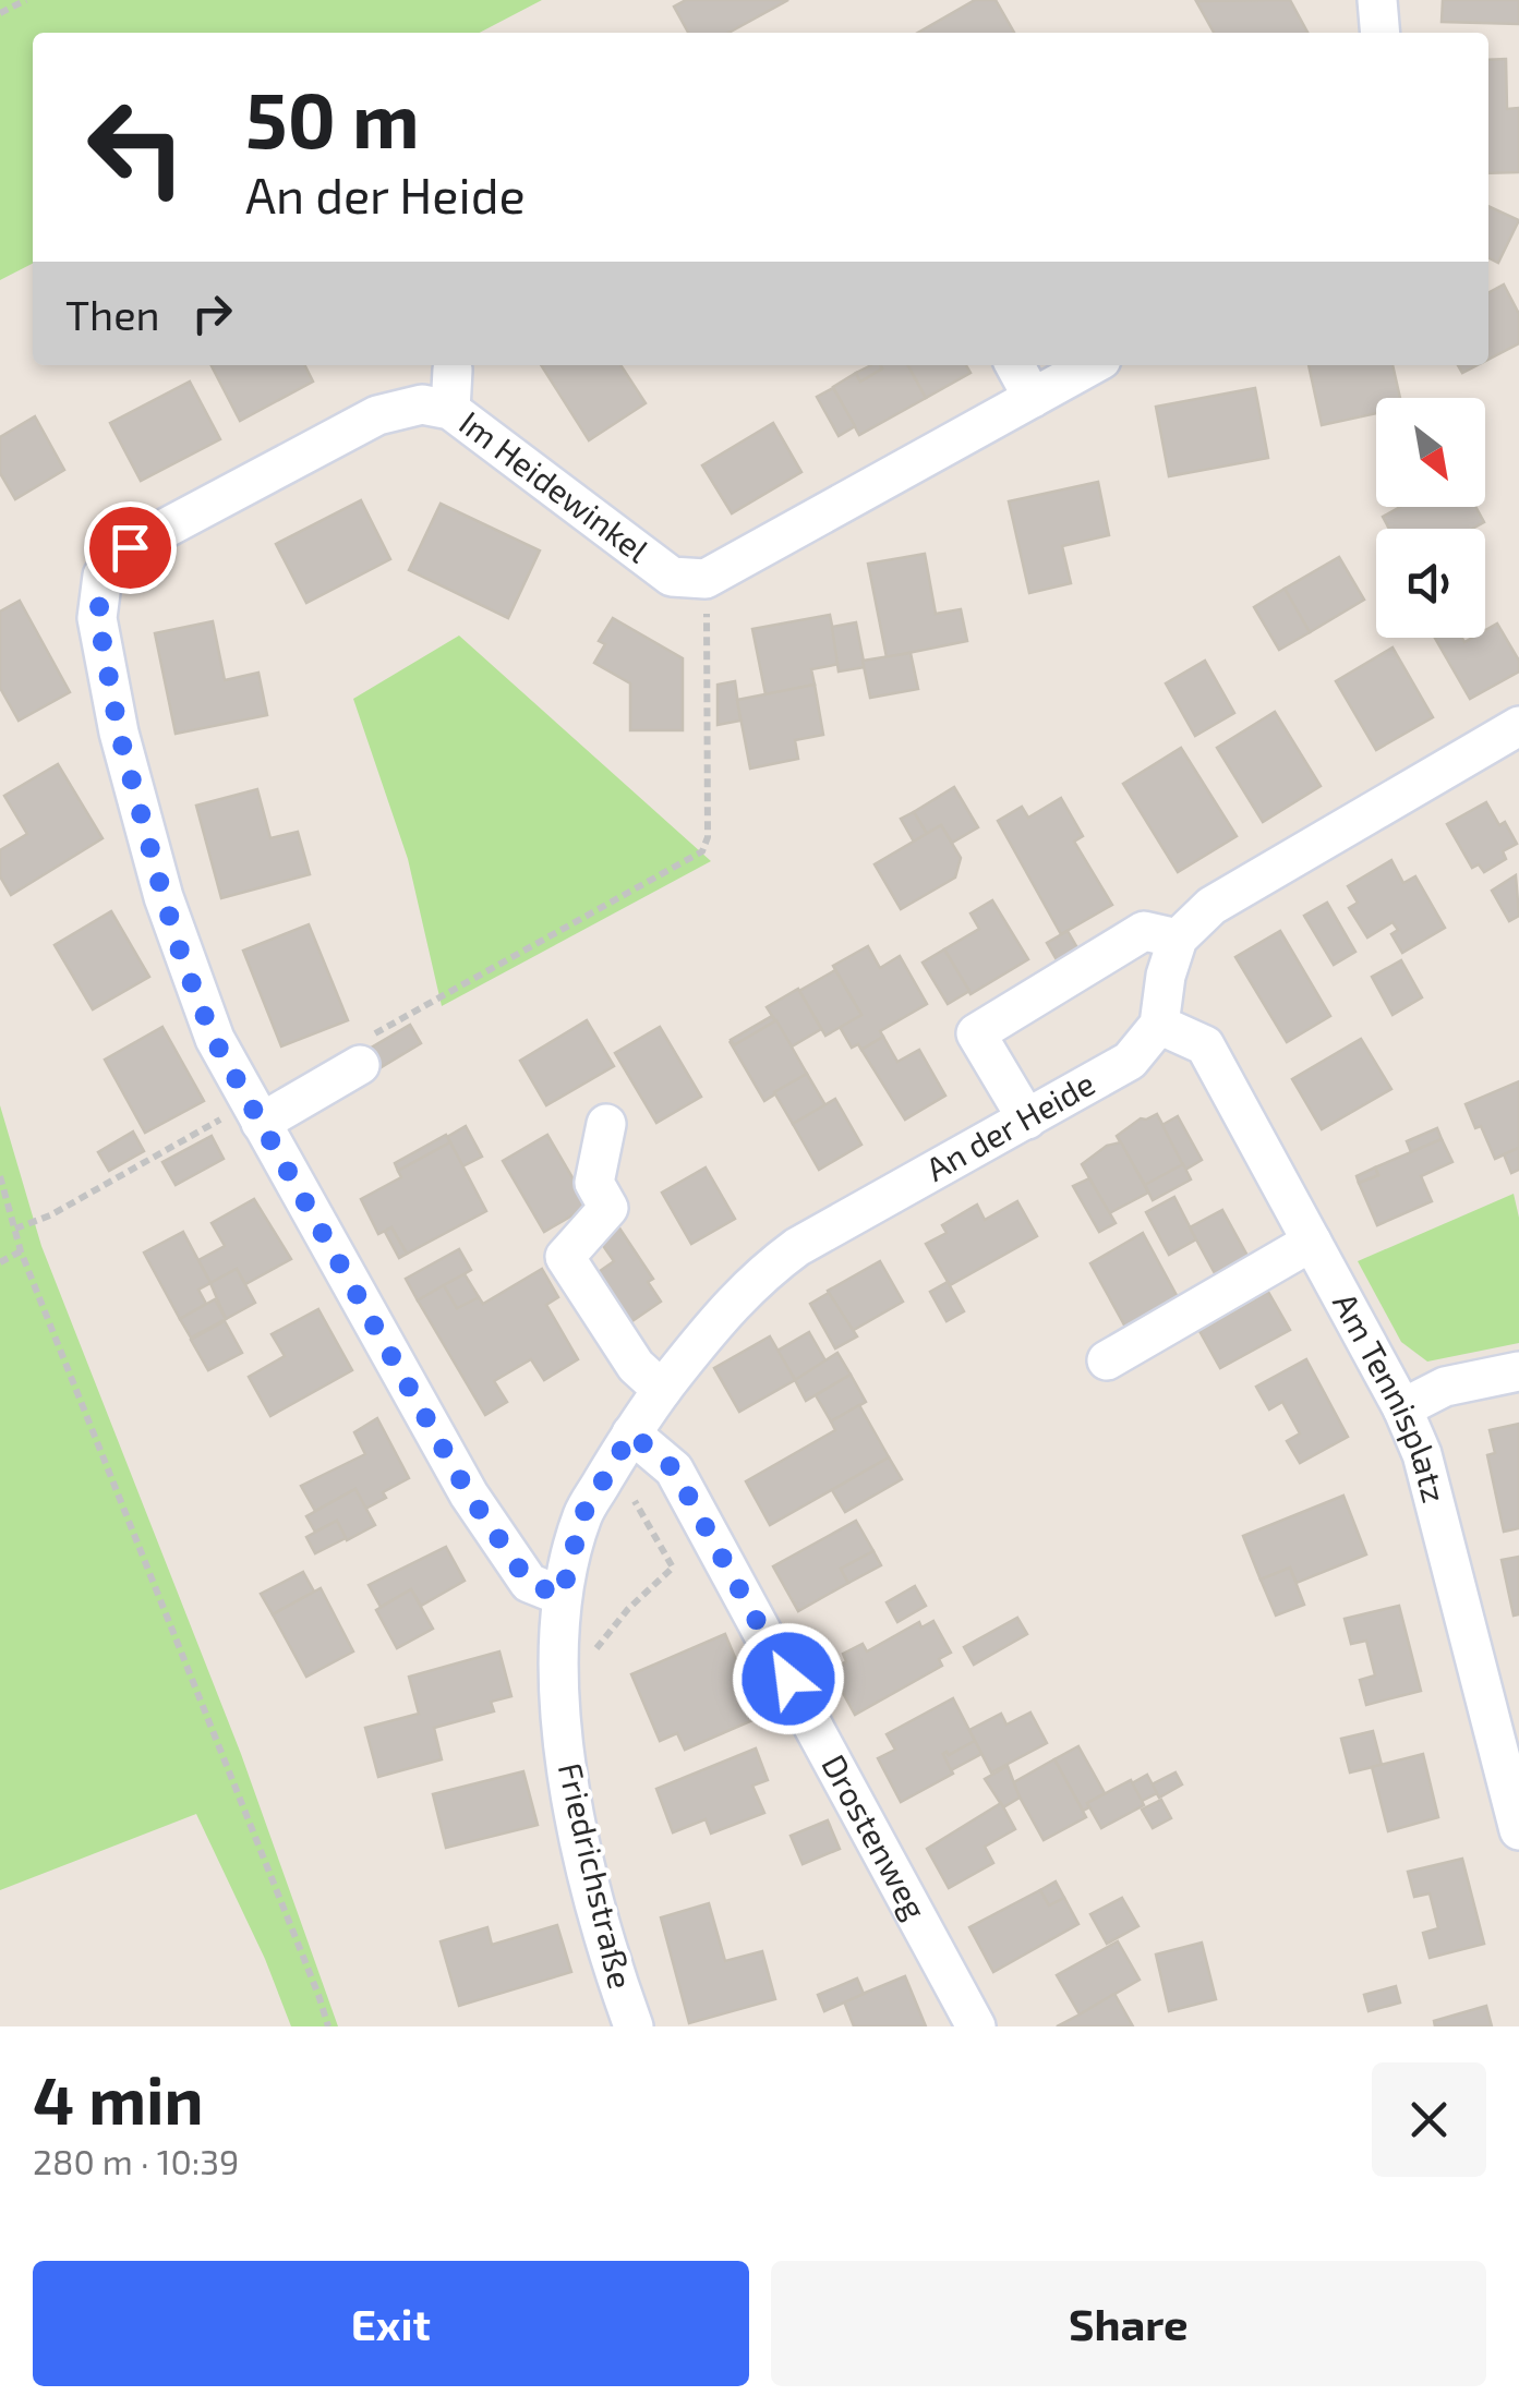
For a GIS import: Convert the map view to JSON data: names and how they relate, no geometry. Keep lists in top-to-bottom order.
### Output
{
  "streets": {
    "street": [
      "Im Heidewinkel",
      "An der Heide",
      "Am Tennisplatz",
      "Drostenweg",
      "Friedrichstraße"
    ]
  },
  "crossings": [
    ["An der Heide", "Am Tennisplatz"],
    ["An der Heide", "Drostenweg"],
    ["An der Heide", "Friedrichstraße"]
  ],
  "north": "bottom right",
  "page": {
    "turn": ["50 m", "An der Heide"],
    "then": "Then",
    "heading": ["4 min", "280 m · 10:39"],
    "buttons": ["Exit", "Share"]
  }
}
